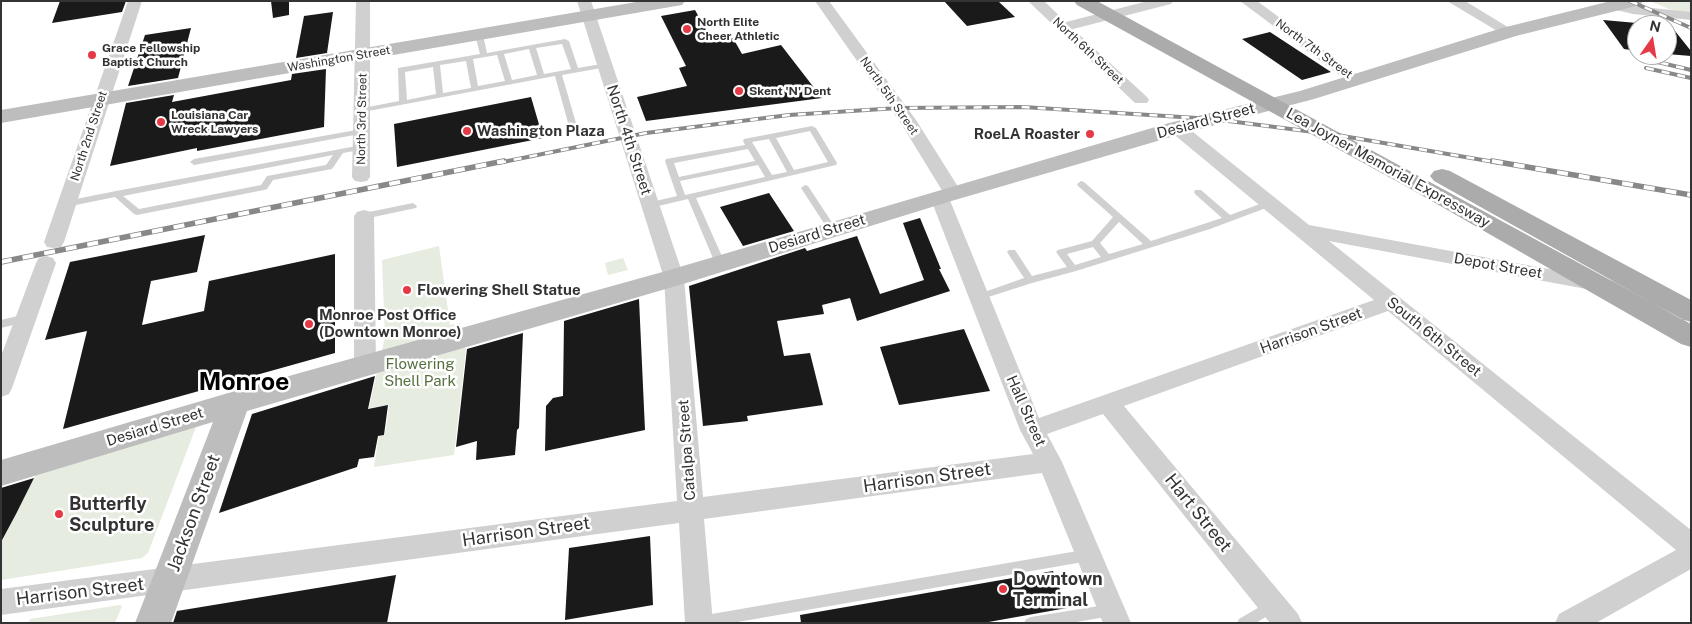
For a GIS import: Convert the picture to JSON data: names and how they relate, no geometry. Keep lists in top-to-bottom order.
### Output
{
  "streets": {
    "main road": ["Lea Joyner Memorial Expressway"],
    "street": [
      "North 7th Street",
      "North 6th Street",
      "Washington Street",
      "North 5th Street",
      "North 3rd Street",
      "Desiard Street",
      "North 2nd Street",
      "North 4th Street",
      "Depot Street",
      "Harrison Street",
      "South 6th Street",
      "Hall Street",
      "Catalpa Street",
      "Jackson Street",
      "Hart Street"
    ]
  },
  "crossings": [
    ["North 7th Street", "Desiard Street"],
    ["Washington Street", "North 3rd Street"],
    ["Washington Street", "North 2nd Street"],
    ["Washington Street", "North 4th Street"],
    ["North 5th Street", "Desiard Street"],
    ["North 5th Street", "Hall Street"],
    ["Desiard Street", "North 4th Street"],
    ["Desiard Street", "South 6th Street"],
    ["Desiard Street", "Hall Street"],
    ["Desiard Street", "Catalpa Street"],
    ["Desiard Street", "Jackson Street"],
    ["North 4th Street", "Catalpa Street"],
    ["Depot Street", "South 6th Street"],
    ["Harrison Street", "South 6th Street"],
    ["Harrison Street", "Hall Street"],
    ["Harrison Street", "Catalpa Street"],
    ["Harrison Street", "Jackson Street"],
    ["Harrison Street", "Hart Street"]
  ],
  "districts": ["Monroe"],
  "parks": ["Flowering Shell Park"],
  "places": [
    "North Elite Cheer Athletic",
    "Grace Fellowship Baptist Church",
    "Skent 'N' Dent",
    "Louisiana Car Wreck Lawyers",
    "Washington Plaza",
    "RoeLA Roaster",
    "Flowering Shell Statue",
    "Monroe Post Office (Downtown Monroe)",
    "Butterfly Sculpture",
    "Downtown Terminal"
  ],
  "north": "top"
}
